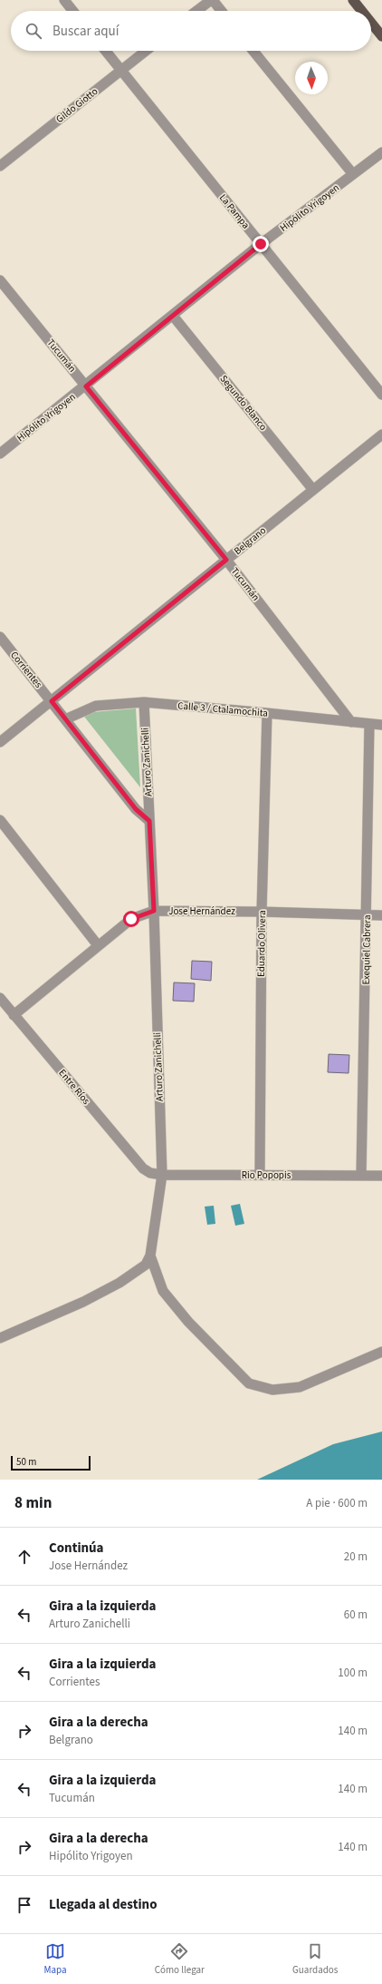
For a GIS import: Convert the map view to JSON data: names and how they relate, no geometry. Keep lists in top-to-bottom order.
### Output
{
  "streets": {
    "street": [
      "Gildo Giotto",
      "Hipólito Yrigoyen",
      "La Pampa",
      "Tucumán",
      "Segundo Blanco",
      "Belgrano",
      "Corrientes",
      "Calle 3 / Ctalamochita",
      "Arturo Zanichelli",
      "Jose Hernández",
      "Eduardo Olivera",
      "Exequiel Cabrera",
      "Entre Ríos",
      "Rio Popopis"
    ]
  },
  "crossings": [
    ["Gildo Giotto", "La Pampa"],
    ["Hipólito Yrigoyen", "La Pampa"],
    ["Hipólito Yrigoyen", "Tucumán"],
    ["Hipólito Yrigoyen", "Segundo Blanco"],
    ["Tucumán", "Belgrano"],
    ["Tucumán", "Calle 3 / Ctalamochita"],
    ["Segundo Blanco", "Belgrano"],
    ["Belgrano", "Corrientes"],
    ["Corrientes", "Calle 3 / Ctalamochita"],
    ["Corrientes", "Arturo Zanichelli"],
    ["Calle 3 / Ctalamochita", "Arturo Zanichelli"],
    ["Calle 3 / Ctalamochita", "Eduardo Olivera"],
    ["Calle 3 / Ctalamochita", "Exequiel Cabrera"],
    ["Arturo Zanichelli", "Jose Hernández"],
    ["Arturo Zanichelli", "Rio Popopis"],
    ["Jose Hernández", "Eduardo Olivera"],
    ["Jose Hernández", "Exequiel Cabrera"],
    ["Jose Hernández", "Entre Ríos"],
    ["Eduardo Olivera", "Rio Popopis"],
    ["Exequiel Cabrera", "Rio Popopis"],
    ["Entre Ríos", "Rio Popopis"]
  ],
  "scale_bar": "50 m",
  "north": "bottom",
  "page": {
    "search": "Buscar aquí",
    "scale": "50 m",
    "heading": ["8 min", "A pie · 600 m"],
    "list": [
      ["Continúa", "Jose Hernández", "20 m"],
      ["Gira a la izquierda", "Arturo Zanichelli", "60 m"],
      ["Gira a la izquierda", "Corrientes", "100 m"],
      ["Gira a la derecha", "Belgrano", "140 m"],
      ["Gira a la izquierda", "Tucumán", "140 m"],
      ["Gira a la derecha", "Hipólito Yrigoyen", "140 m"],
      "Llegada al destino"
    ],
    "nav": ["Mapa", "Cómo llegar", "Guardados"]
  }
}
